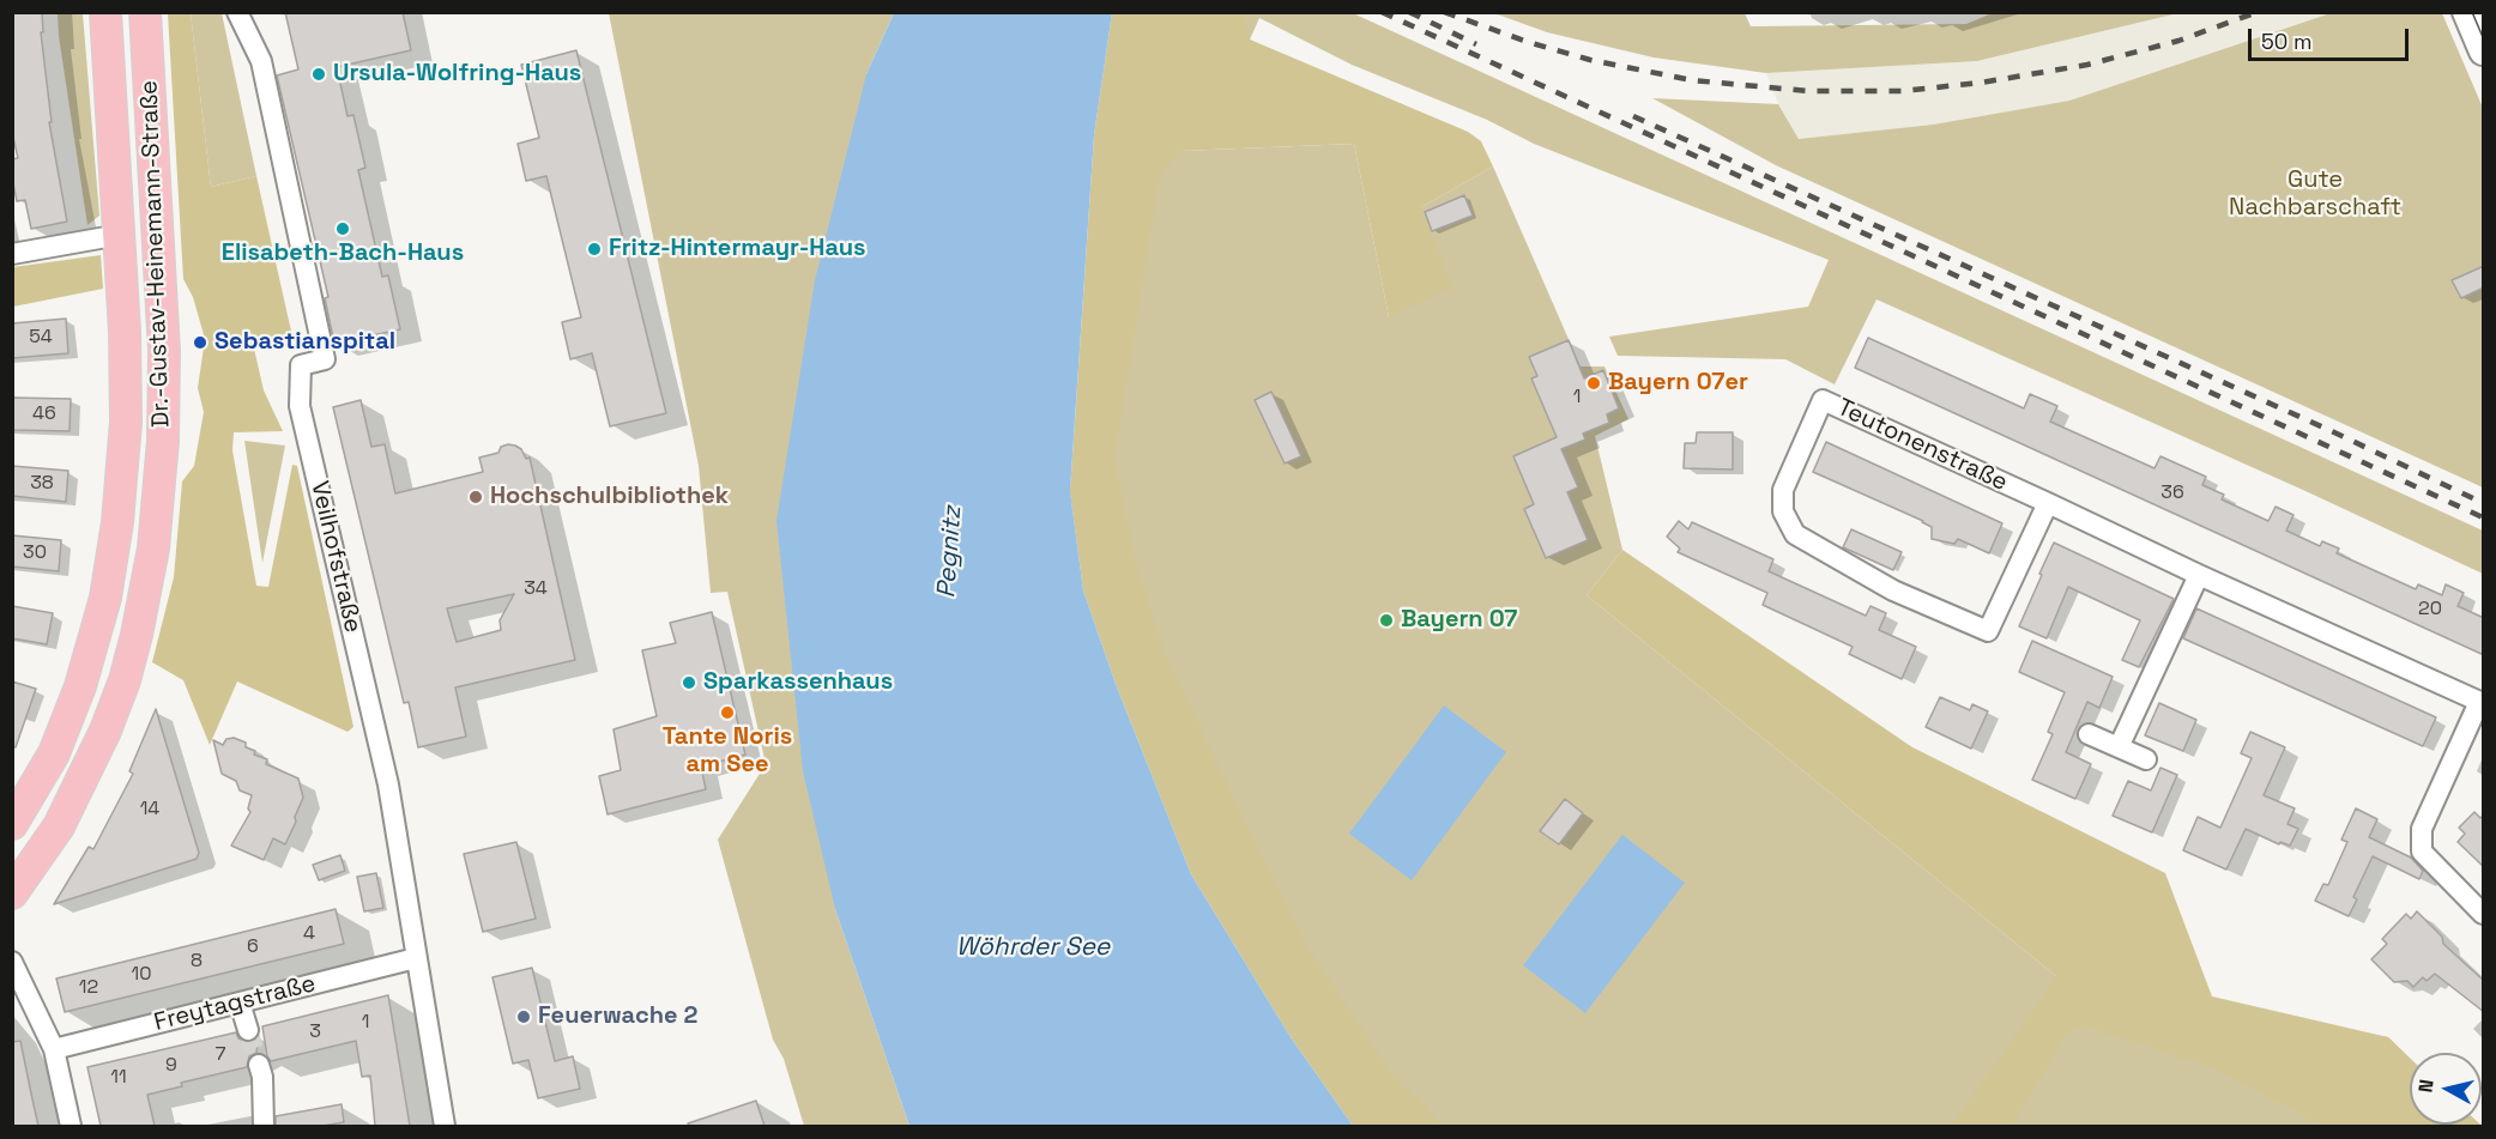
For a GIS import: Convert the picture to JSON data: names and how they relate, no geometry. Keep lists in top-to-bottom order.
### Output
{
  "streets": {
    "main road": ["Dr.-Gustav-Heinemann-Straße"],
    "street": ["Teutonenstraße", "Veilhofstraße", "Freytagstraße"]
  },
  "crossings": [
    ["Veilhofstraße", "Freytagstraße"]
  ],
  "water": ["Pegnitz", "Wöhrder See"],
  "parks": ["Gute Nachbarschaft"],
  "places": [
    "Ursula-Wolfring-Haus",
    "Elisabeth-Bach-Haus",
    "Fritz-Hintermayr-Haus",
    "Sebastianspital",
    "Bayern 07er",
    "Hochschulbibliothek",
    "Bayern 07",
    "Sparkassenhaus",
    "Tante Noris am See",
    "Feuerwache 2"
  ],
  "house_numbers": [
    "54",
    "1",
    "46",
    "38",
    "36",
    "30",
    "34",
    "20",
    "14",
    "4",
    "6",
    "8",
    "10",
    "12",
    "1",
    "3",
    "7",
    "9",
    "11"
  ],
  "scale_bar": "50 m",
  "north": "left"
}
